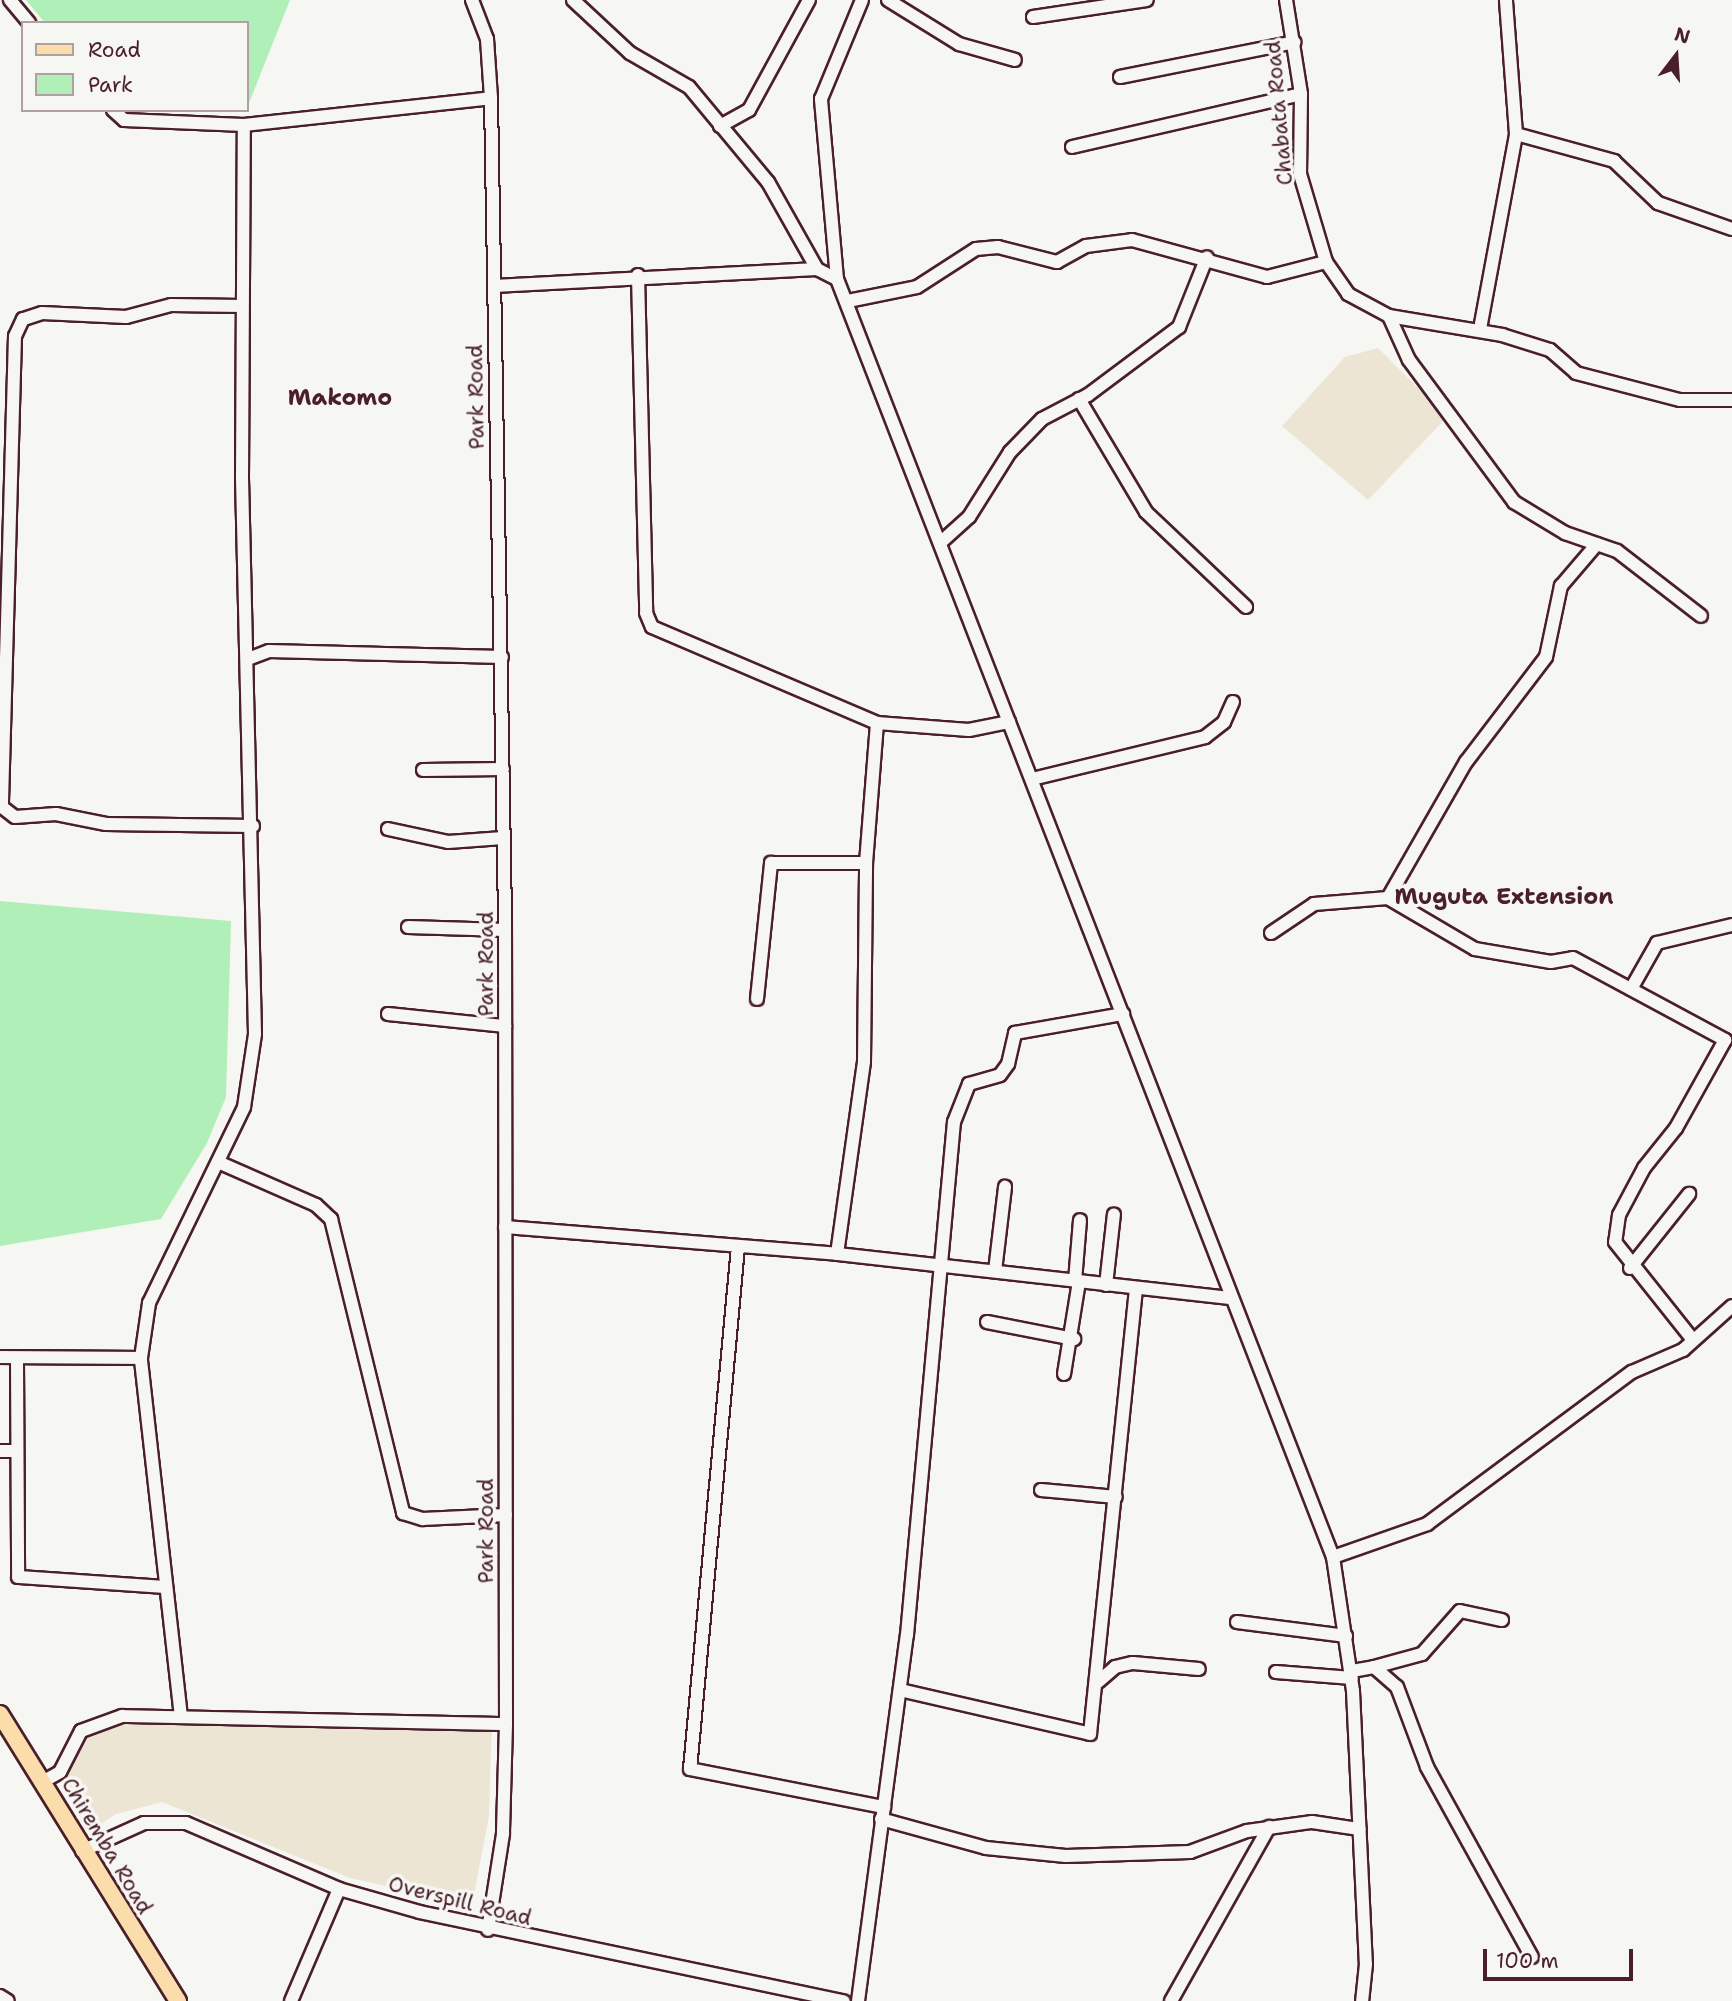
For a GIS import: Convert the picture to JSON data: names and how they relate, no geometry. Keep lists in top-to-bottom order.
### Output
{
  "streets": {
    "main road": ["Chiremba Road"],
    "street": ["Chabata Road", "Park Road", "Overspill Road"]
  },
  "crossings": [
    ["Park Road", "Overspill Road"],
    ["Chiremba Road", "Overspill Road"]
  ],
  "districts": ["Makomo", "Muguta Extension"],
  "legend": ["Road", "Park"],
  "scale_bar": "100 m",
  "north": "top"
}
